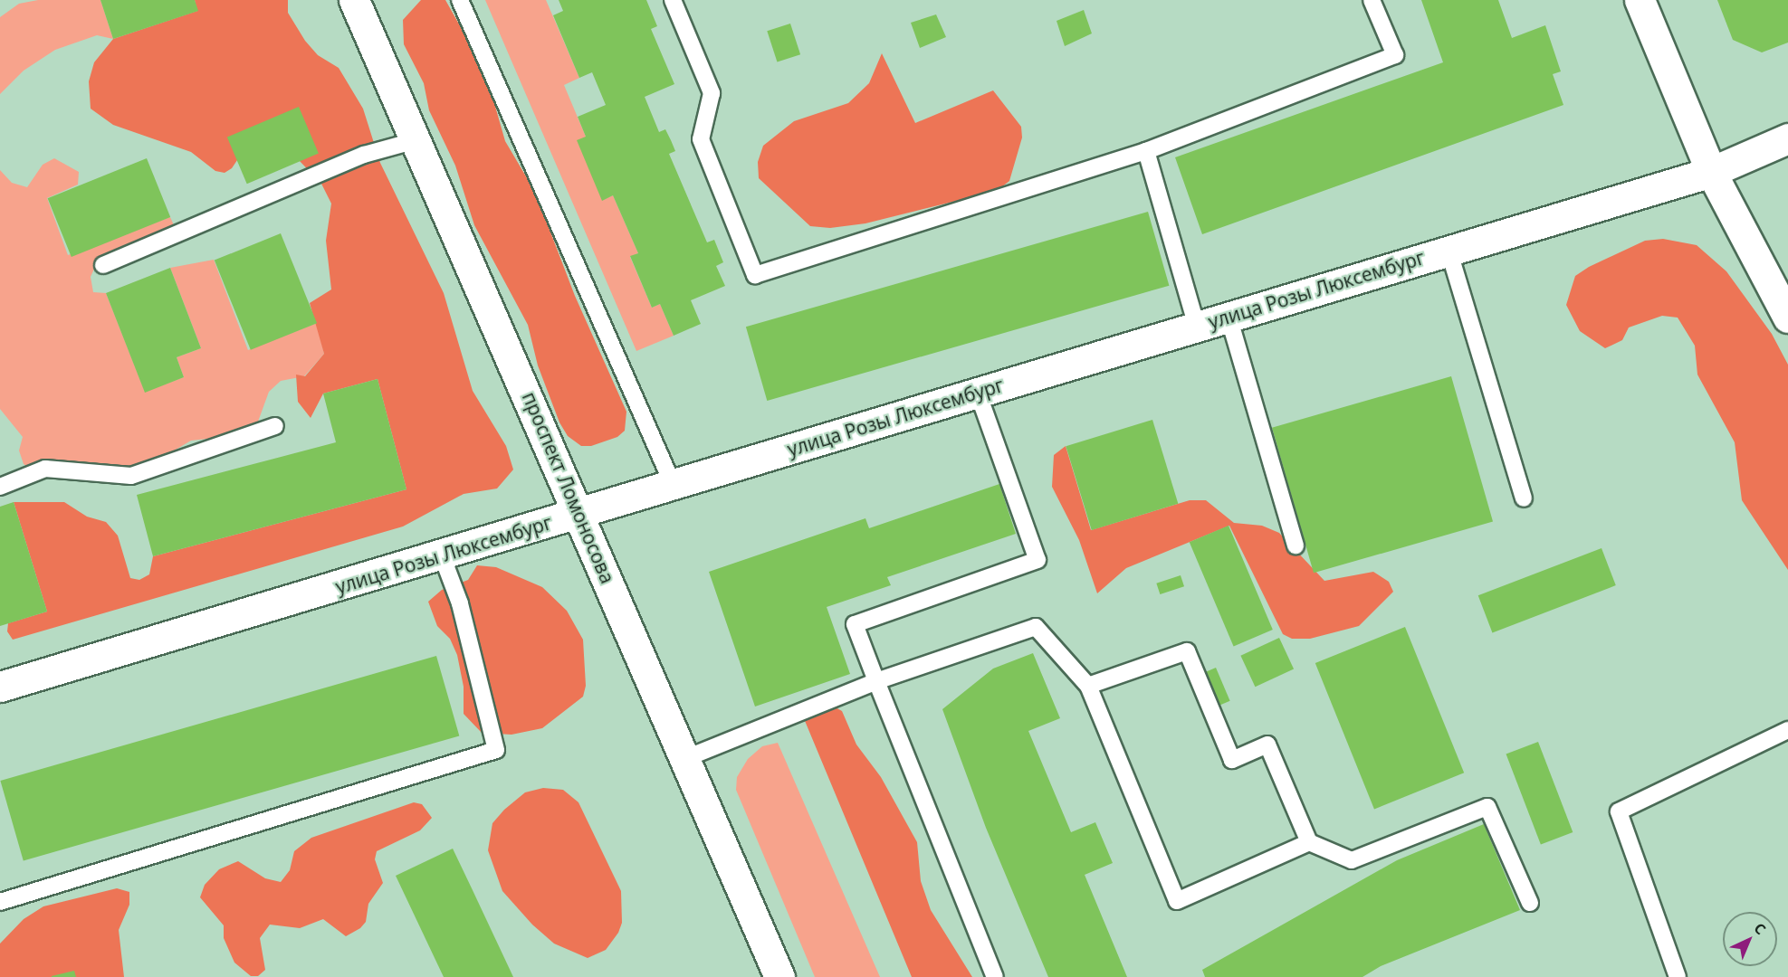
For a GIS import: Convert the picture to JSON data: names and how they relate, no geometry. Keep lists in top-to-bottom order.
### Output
{
  "streets": {
    "street": ["улица Розы Люксембург", "проспект Ломоносова"]
  },
  "crossings": [
    ["улица Розы Люксембург", "проспект Ломоносова"]
  ],
  "north": "top right"
}
